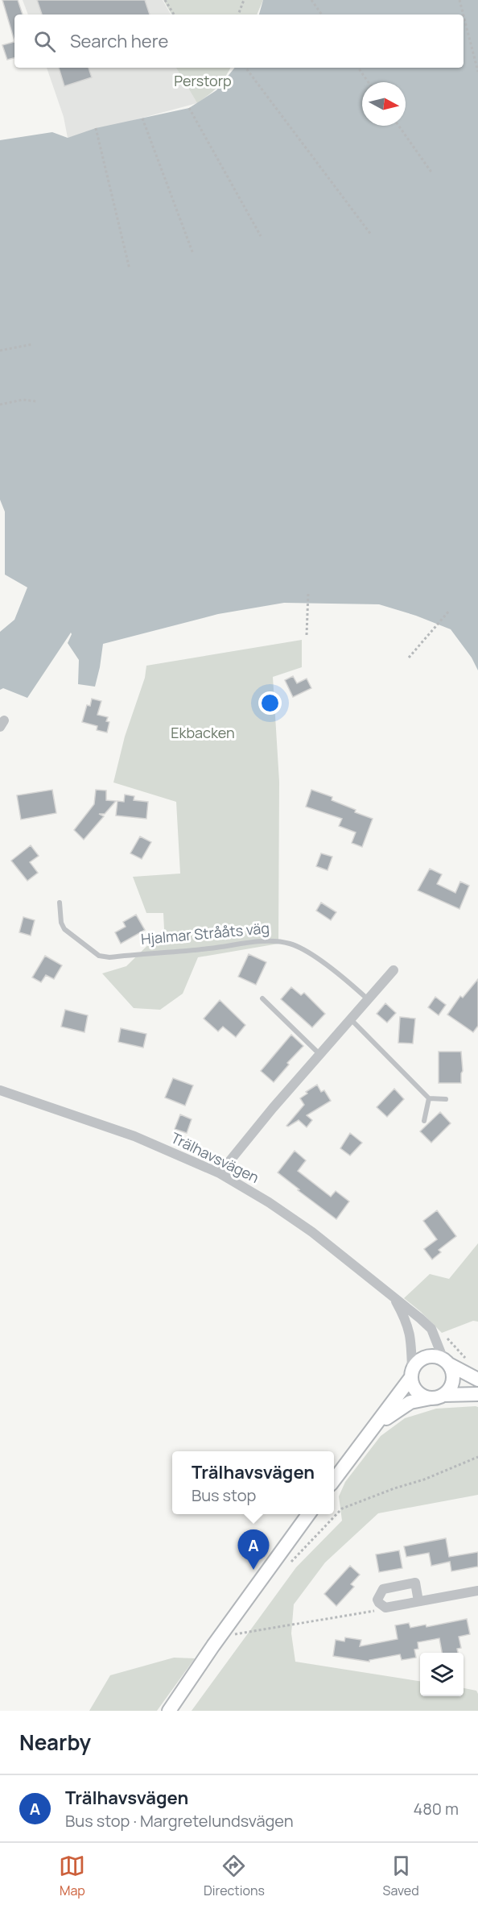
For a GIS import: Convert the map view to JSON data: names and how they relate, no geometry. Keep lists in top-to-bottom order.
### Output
{
  "streets": {
    "street": ["Trälhavsvägen"],
    "lane": ["Hjalmar Strååts väg"]
  },
  "parks": ["Perstorp", "Ekbacken"],
  "north": "right",
  "page": {
    "search": "Search here",
    "popup": ["Trälhavsvägen", "Bus stop"],
    "pins": "A",
    "heading": "Nearby",
    "list": [
      {
        "mark": "A",
        "name": "Trälhavsvägen",
        "note": "Bus stop · Margretelundsvägen",
        "value": "480 m"
      }
    ],
    "nav": ["Map", "Directions", "Saved"]
  }
}
